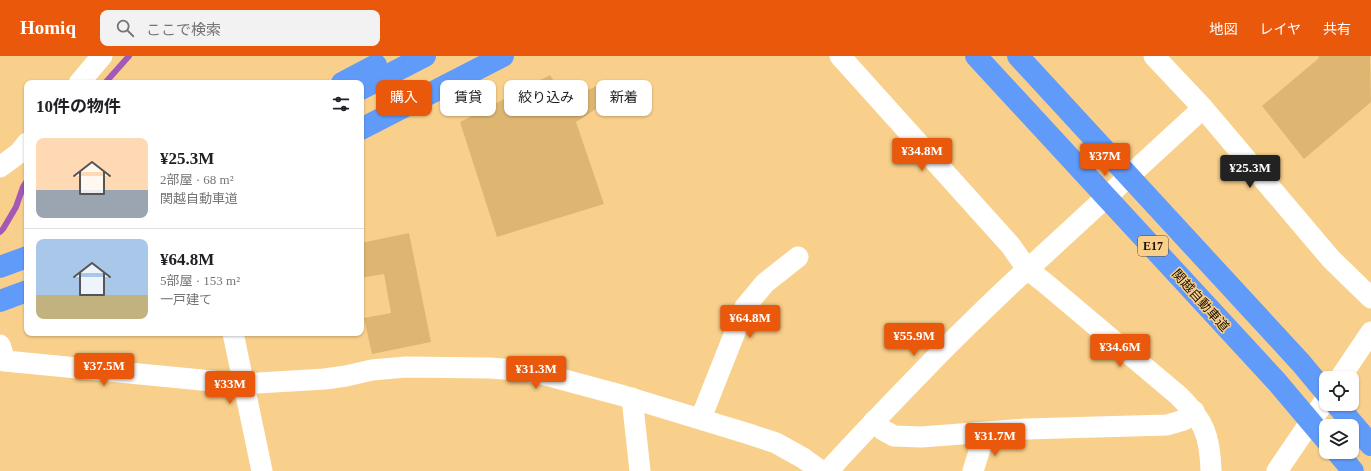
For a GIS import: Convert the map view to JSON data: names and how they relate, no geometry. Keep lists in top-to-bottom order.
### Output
{
  "streets": {
    "highway": ["E17", "関越自動車道"]
  },
  "page": {
    "header": "Homiq",
    "search": "ここで検索",
    "nav": ["地図", "レイヤ", "共有"],
    "chip": [
      "購入",
      "賃貸",
      "絞り込み",
      "新着"
    ],
    "heading": "10件の物件",
    "list": [
      {
        "name": "¥25.3M",
        "note": "2部屋 · 68 m² · 関越自動車道"
      },
      {
        "name": "¥64.8M",
        "note": "5部屋 · 153 m² · 一戸建て"
      }
    ],
    "price": [
      "¥34.8M",
      "¥37M",
      "¥25.3M",
      "¥64.8M",
      "¥55.9M",
      "¥34.6M",
      "¥37.5M",
      "¥31.3M",
      "¥33M",
      "¥31.7M"
    ]
  }
}
